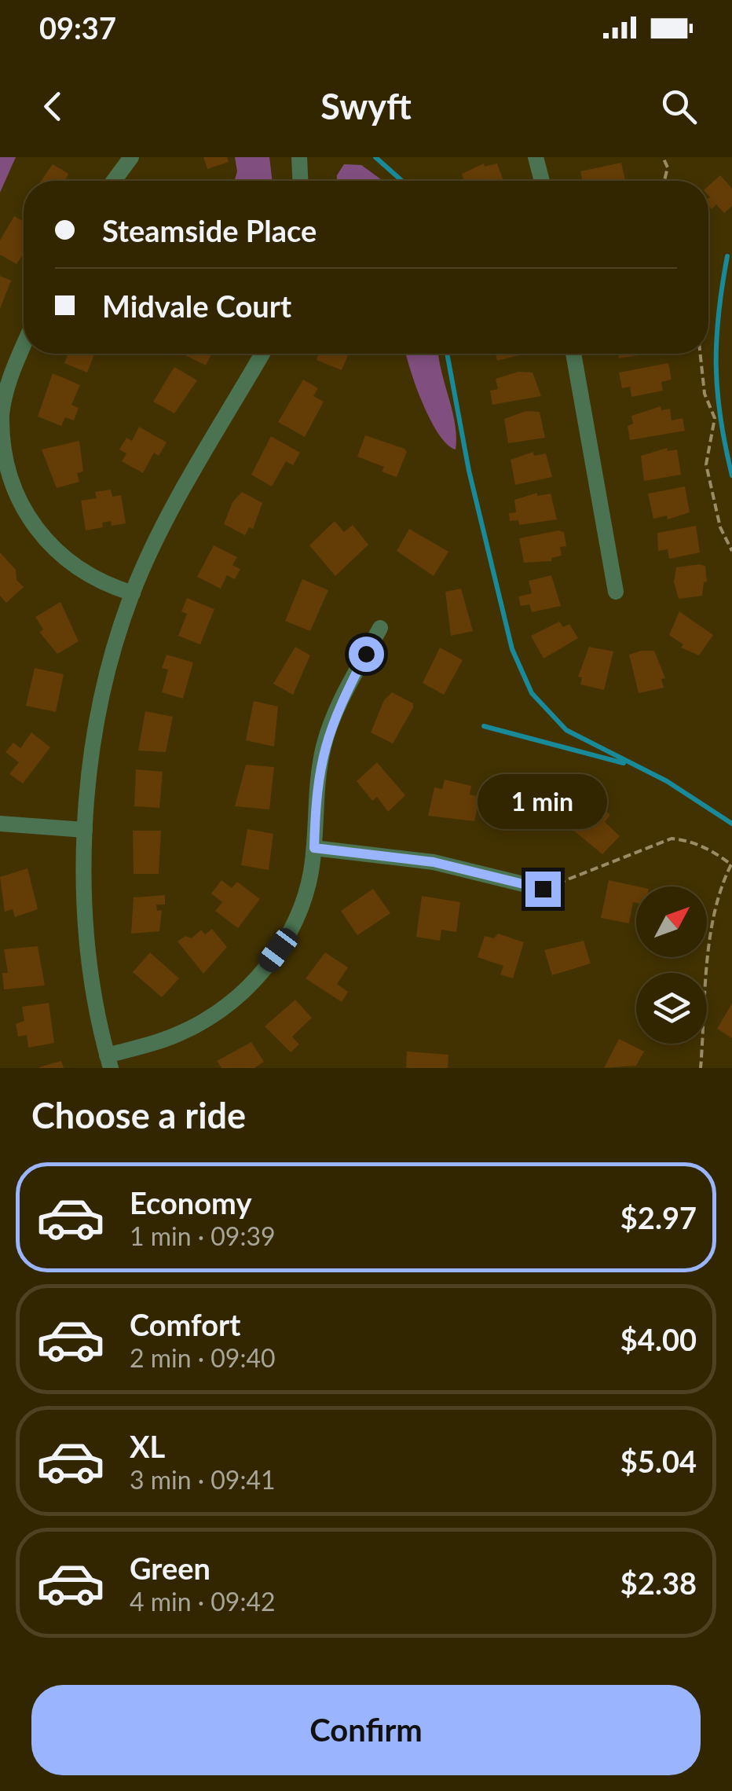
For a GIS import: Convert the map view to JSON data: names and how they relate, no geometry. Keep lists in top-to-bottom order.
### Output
{
  "north": "top right",
  "page": {
    "status": "09:37",
    "header": "Swyft",
    "banner": ["Steamside Place", "Midvale Court"],
    "bubble": "1 min",
    "heading": "Choose a ride",
    "list": [
      {
        "name": "Economy",
        "note": "1 min · 09:39",
        "value": "$2.97"
      },
      {
        "name": "Comfort",
        "note": "2 min · 09:40",
        "value": "$4.00"
      },
      {
        "name": "XL",
        "note": "3 min · 09:41",
        "value": "$5.04"
      },
      {
        "name": "Green",
        "note": "4 min · 09:42",
        "value": "$2.38"
      }
    ],
    "buttons": "Confirm"
  }
}
